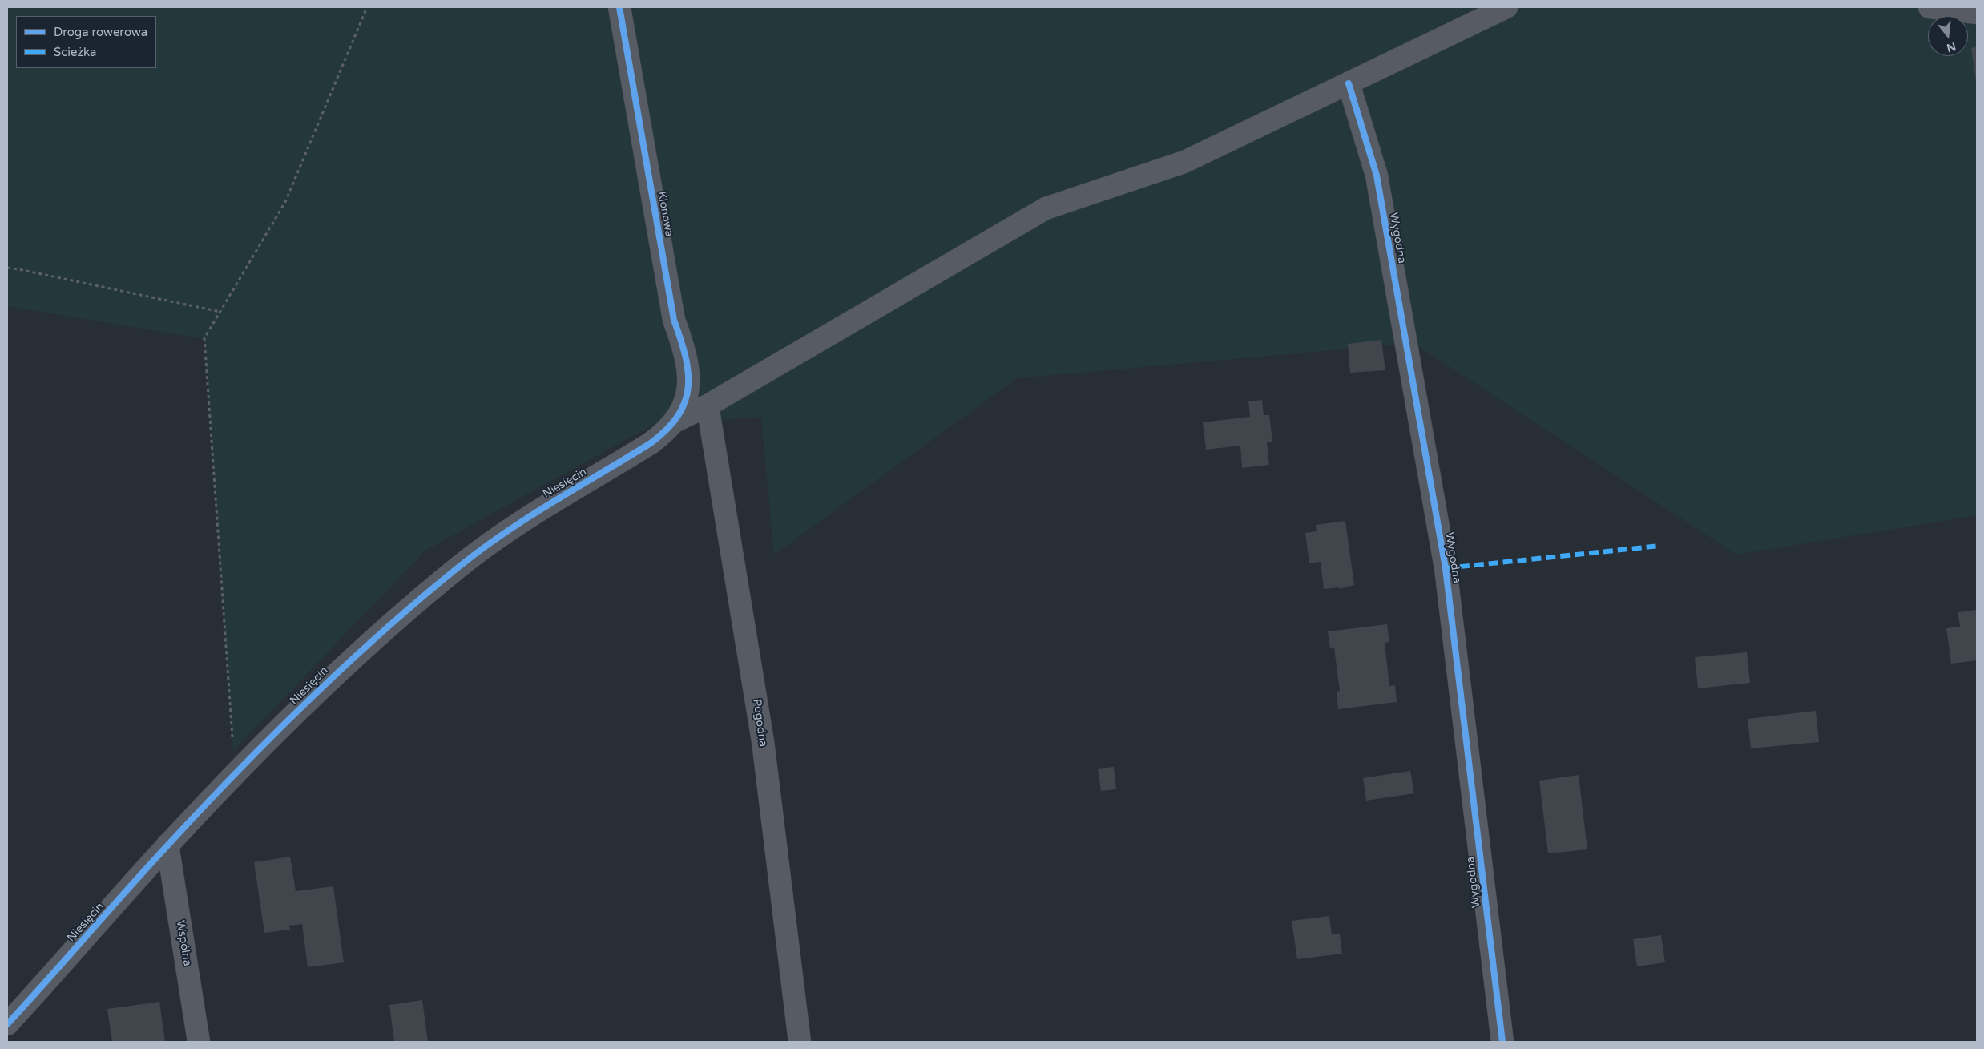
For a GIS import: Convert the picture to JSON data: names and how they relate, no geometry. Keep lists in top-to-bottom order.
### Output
{
  "streets": {
    "street": [
      "Klonowa",
      "Wygodna",
      "Niesięcin",
      "Pogodna",
      "Wspólna"
    ]
  },
  "crossings": [
    ["Klonowa", "Niesięcin"],
    ["Niesięcin", "Wspólna"]
  ],
  "legend": ["Droga rowerowa", "Ścieżka"],
  "north": "bottom"
}
